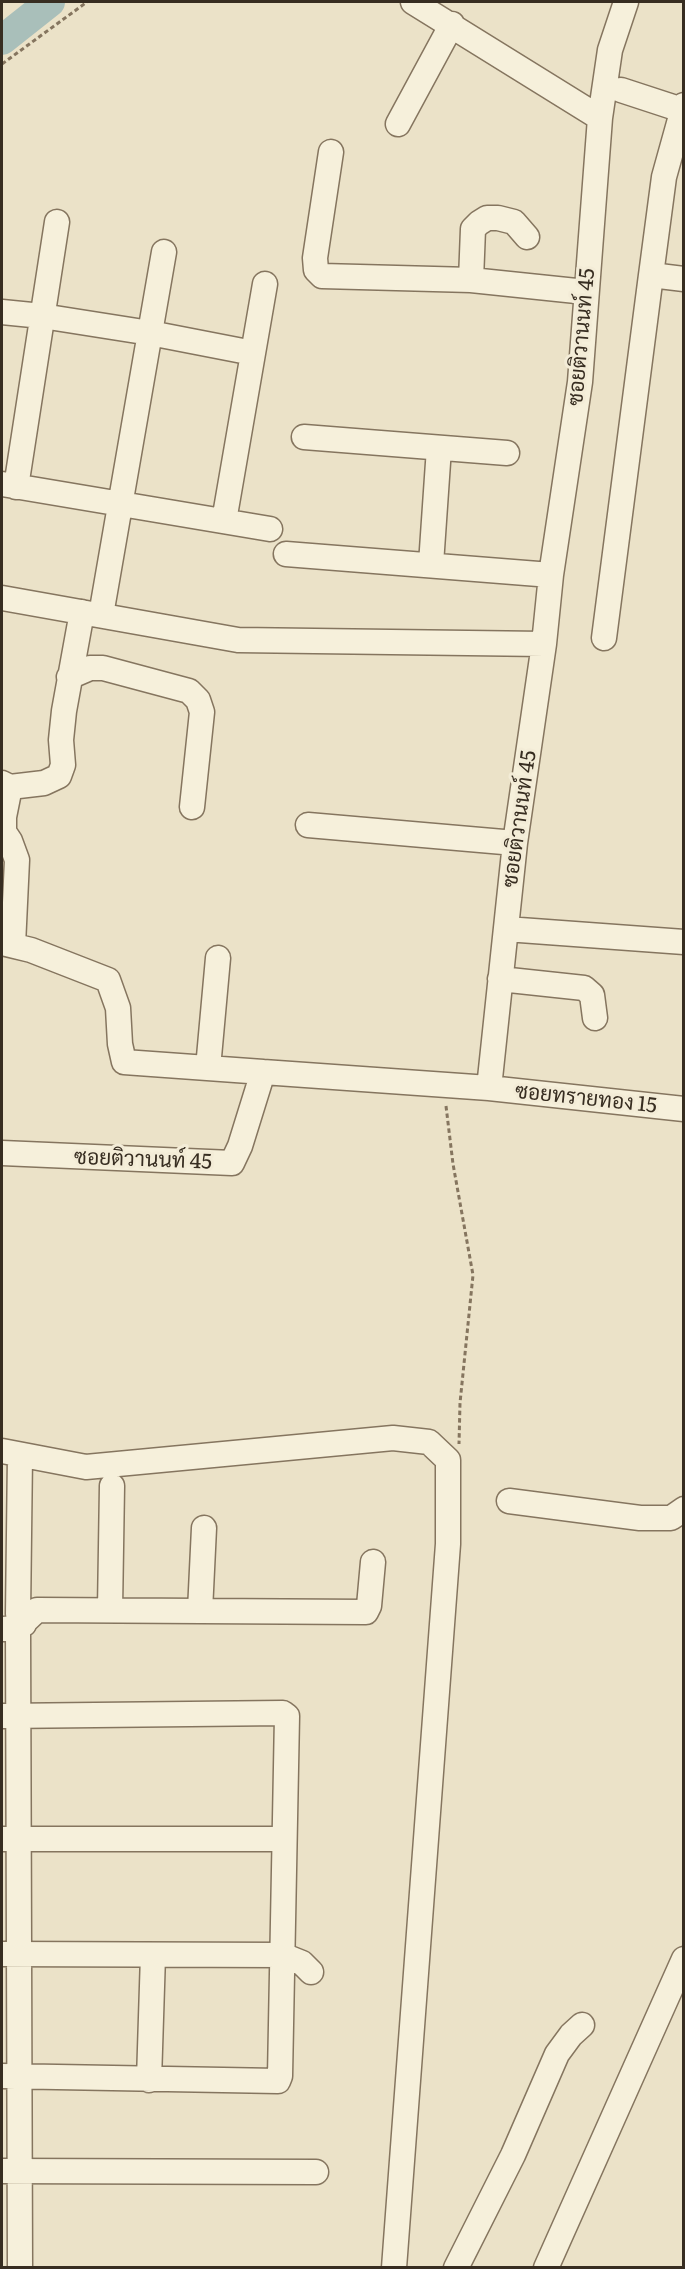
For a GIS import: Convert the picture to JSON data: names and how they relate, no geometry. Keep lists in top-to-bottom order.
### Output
{
  "streets": {
    "street": ["ซอยติวานนท์ 45", "ซอยทรายทอง 15"]
  },
  "crossings": [
    ["ซอยติวานนท์ 45", "ซอยทรายทอง 15"]
  ]
}
